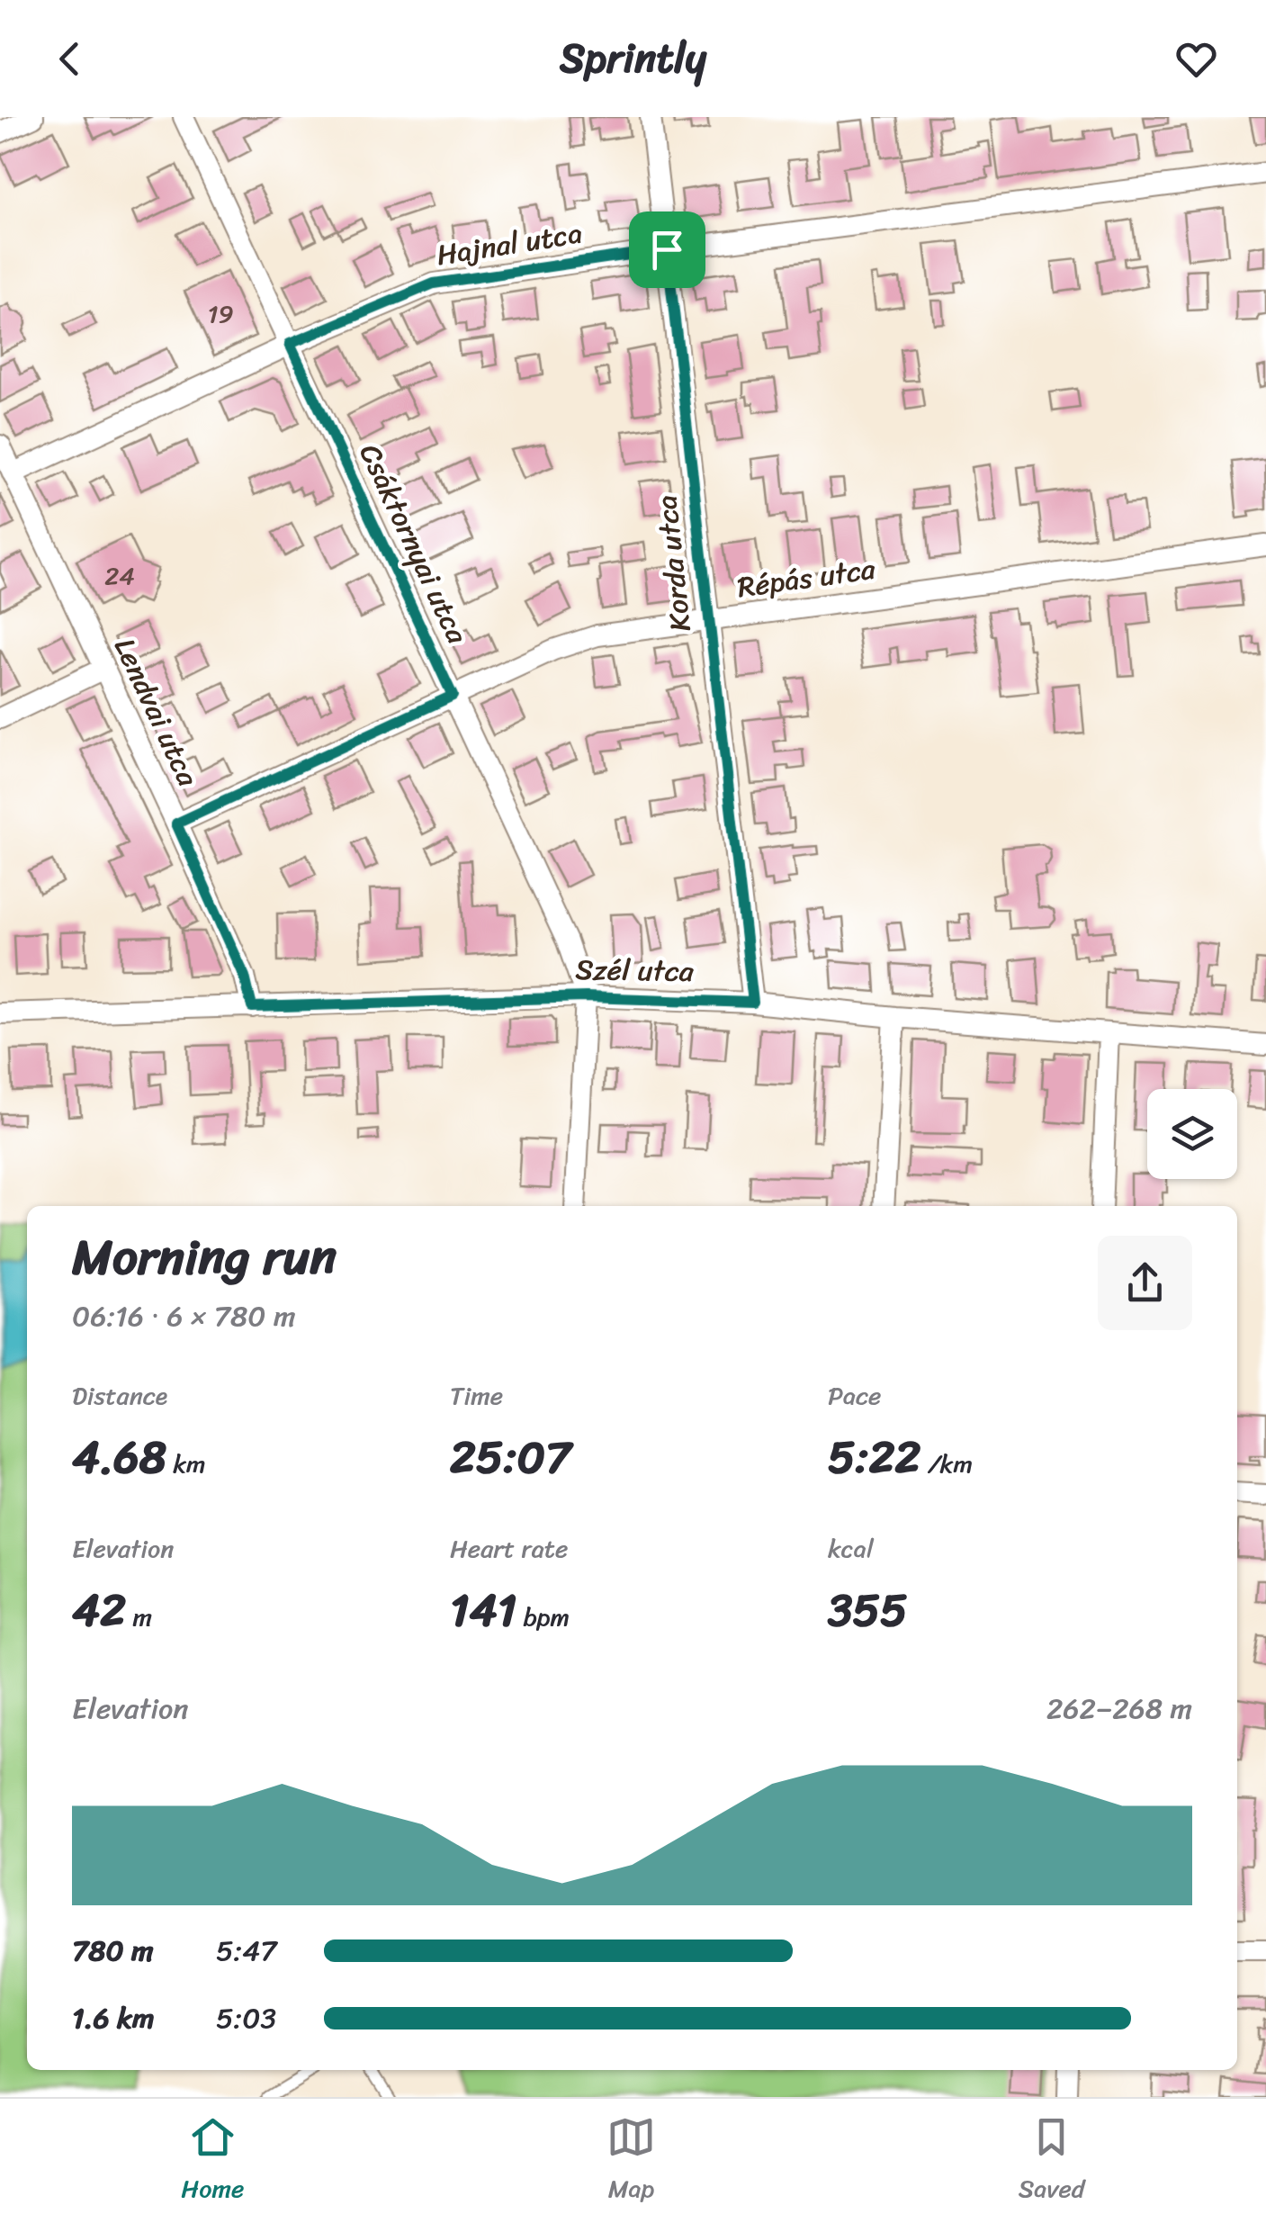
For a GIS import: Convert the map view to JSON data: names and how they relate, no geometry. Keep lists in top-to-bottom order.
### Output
{
  "streets": {
    "street": [
      "Hajnal utca",
      "Csáktornyai utca",
      "Korda utca",
      "Répás utca",
      "Lendvai utca",
      "Szél utca"
    ]
  },
  "crossings": [
    ["Hajnal utca", "Csáktornyai utca"],
    ["Hajnal utca", "Korda utca"],
    ["Hajnal utca", "Lendvai utca"],
    ["Csáktornyai utca", "Répás utca"],
    ["Csáktornyai utca", "Szél utca"],
    ["Korda utca", "Répás utca"],
    ["Korda utca", "Szél utca"],
    ["Répás utca", "Lendvai utca"],
    ["Lendvai utca", "Szél utca"]
  ],
  "house_numbers": ["19", "24"],
  "page": {
    "header": "Sprintly",
    "heading": ["Morning run", "06:16 · 6 × 780 m"],
    "stats": [
      ["Distance", "4.68 km"],
      ["Time", "25:07"],
      ["Pace", "5:22 /km"],
      ["Elevation", "42 m"],
      ["Heart rate", "141 bpm"],
      ["kcal", "355"]
    ],
    "chart": ["Elevation", "262–268 m"],
    "list": [
      {
        "name": "780 m",
        "note": "5:47"
      },
      {
        "name": "1.6 km",
        "note": "5:03"
      }
    ],
    "tabs": ["Home", "Map", "Saved"]
  }
}
